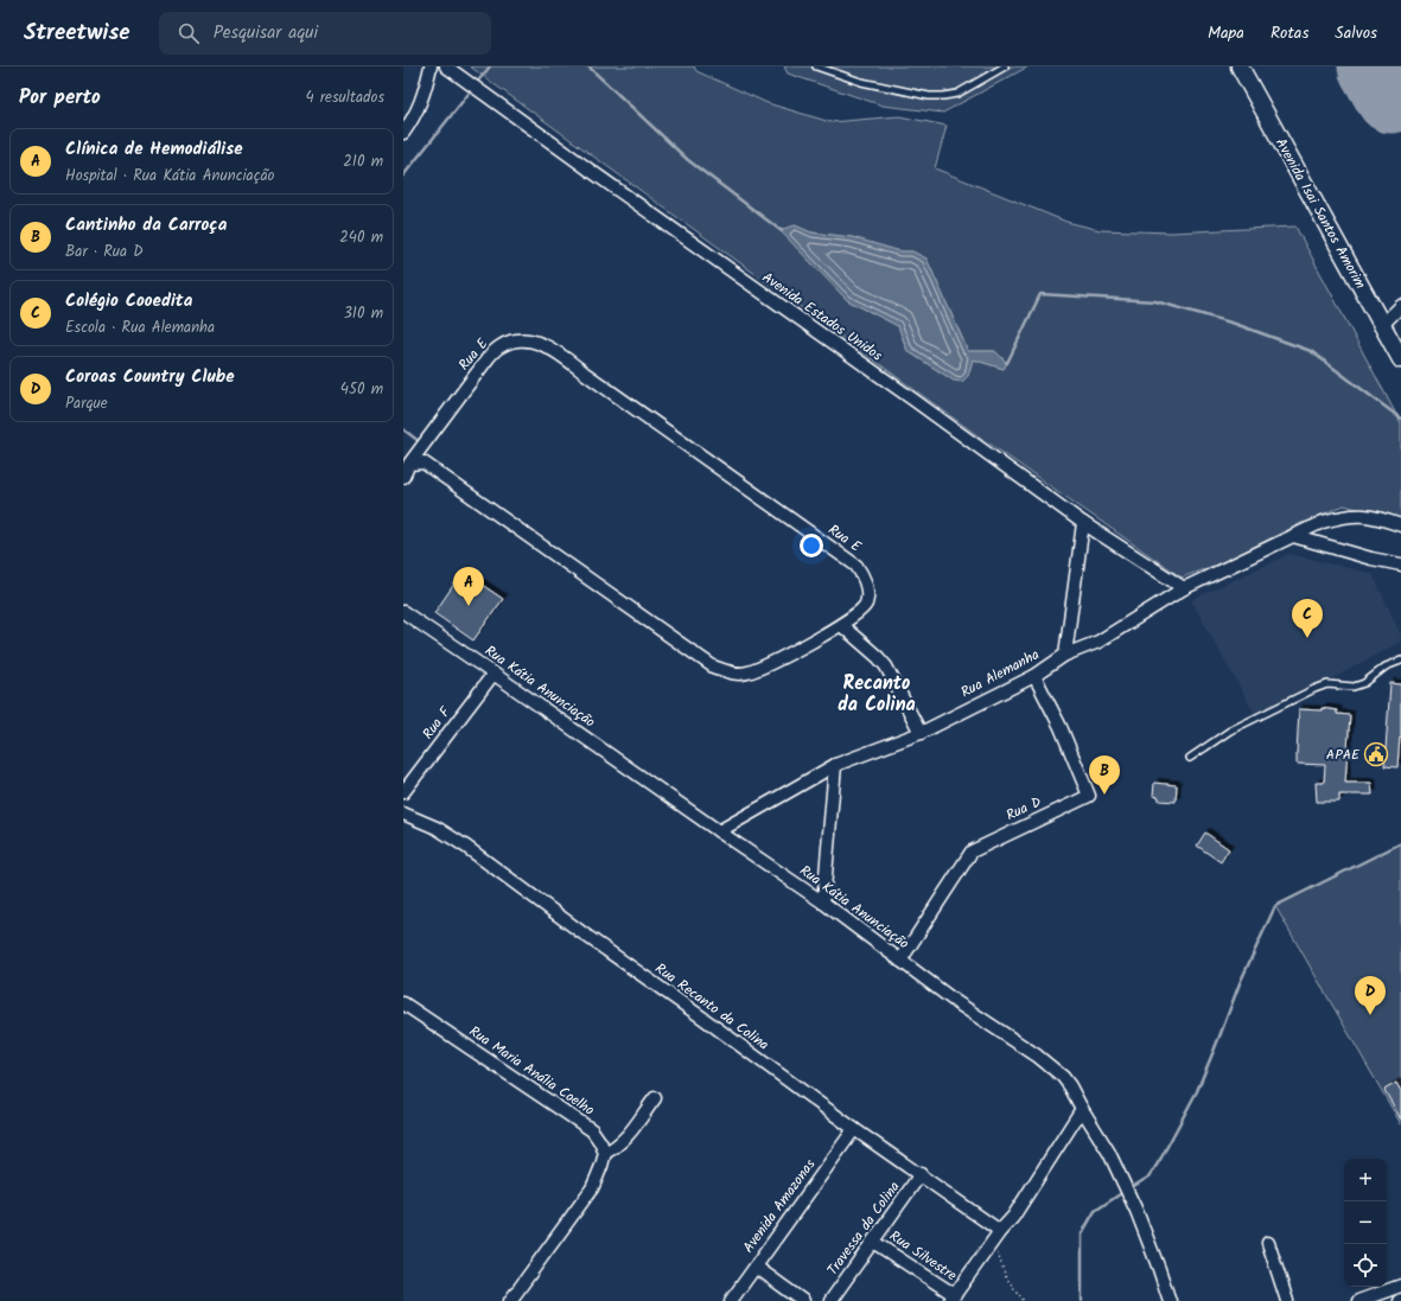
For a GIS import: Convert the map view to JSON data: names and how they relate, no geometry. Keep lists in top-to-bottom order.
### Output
{
  "streets": {
    "main road": ["Avenida Isai Santos Amorim"],
    "street": [
      "Avenida Estados Unidos",
      "Rua E",
      "Rua Alemanha",
      "Rua Kátia Anunciação",
      "Rua F",
      "Rua D",
      "Rua Recanto da Colina",
      "Rua Maria Anália Coelho",
      "Avenida Amazonas",
      "Travessa da Colina",
      "Rua Silvestre"
    ]
  },
  "crossings": [
    ["Avenida Estados Unidos", "Rua Alemanha"],
    ["Rua Alemanha", "Rua Kátia Anunciação"],
    ["Rua Alemanha", "Rua D"],
    ["Rua Kátia Anunciação", "Rua F"],
    ["Rua Kátia Anunciação", "Rua D"],
    ["Rua Recanto da Colina", "Avenida Amazonas"],
    ["Rua Recanto da Colina", "Travessa da Colina"],
    ["Travessa da Colina", "Rua Silvestre"]
  ],
  "districts": ["Recanto da Colina"],
  "places": {
    "public building": ["APAE"]
  },
  "page": {
    "header": "Streetwise",
    "search": "Pesquisar aqui",
    "nav": ["Mapa", "Rotas", "Salvos"],
    "heading": ["Por perto", "4 resultados"],
    "list": [
      {
        "mark": "A",
        "name": "Clínica de Hemodiálise",
        "note": "Hospital · Rua Kátia Anunciação",
        "value": "210 m"
      },
      {
        "mark": "B",
        "name": "Cantinho da Carroça",
        "note": "Bar · Rua D",
        "value": "240 m"
      },
      {
        "mark": "C",
        "name": "Colégio Cooedita",
        "note": "Escola · Rua Alemanha",
        "value": "310 m"
      },
      {
        "mark": "D",
        "name": "Coroas Country Clube",
        "note": "Parque",
        "value": "450 m"
      }
    ],
    "pins": [
      "A",
      "C",
      "B",
      "D"
    ],
    "map_buttons": ["+", "−"]
  }
}
